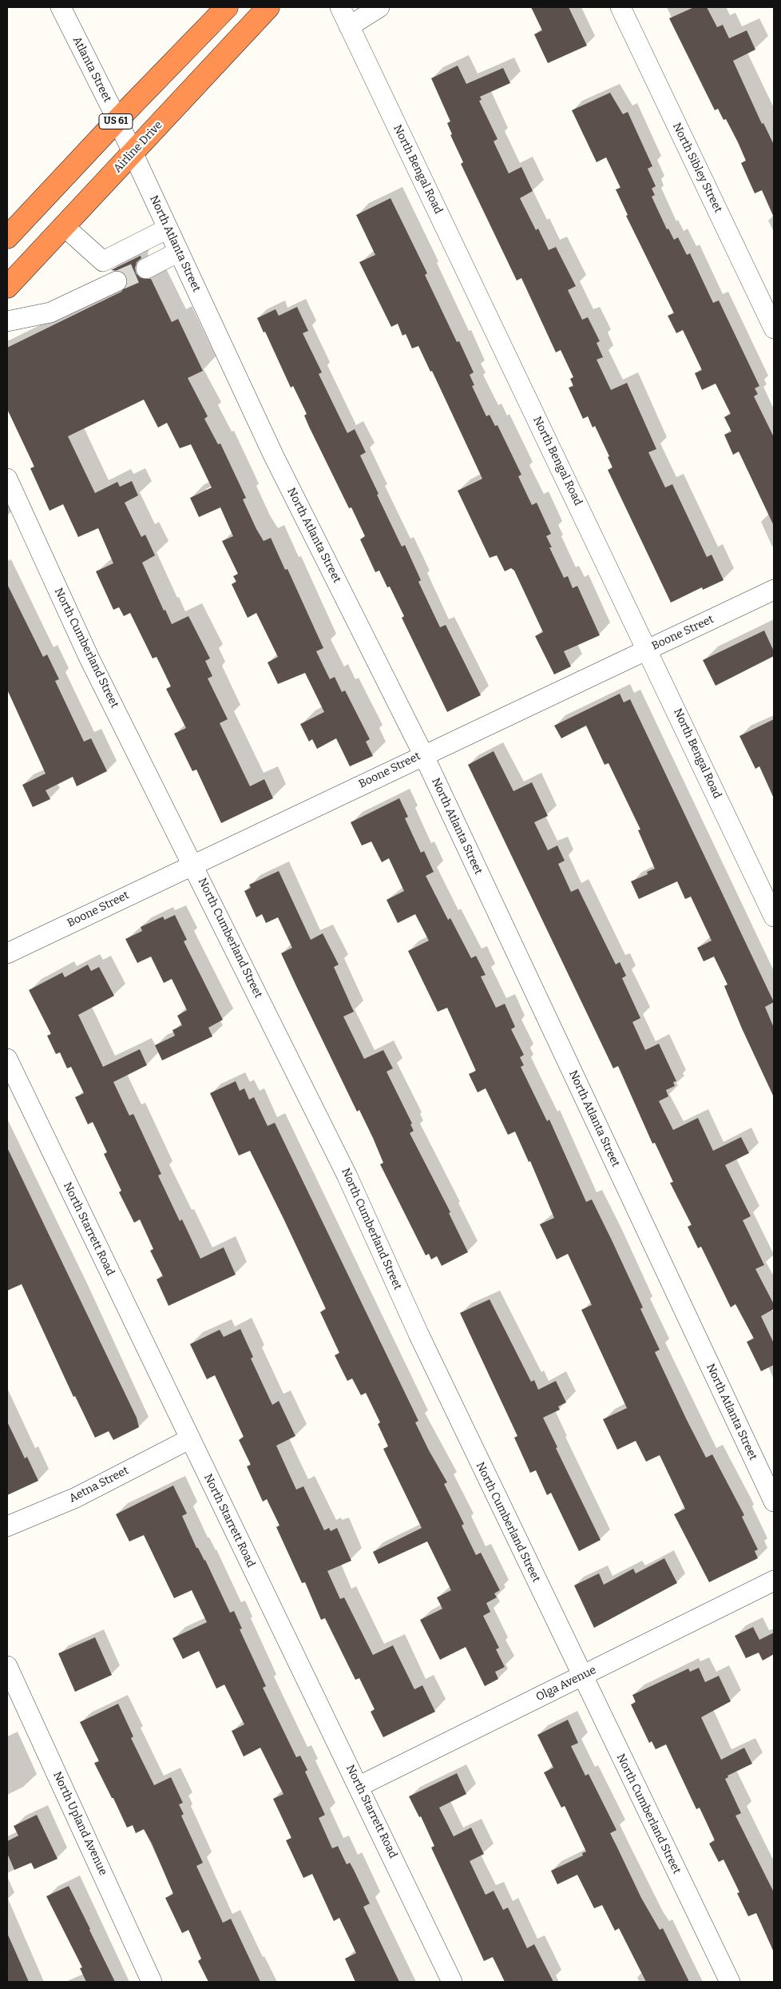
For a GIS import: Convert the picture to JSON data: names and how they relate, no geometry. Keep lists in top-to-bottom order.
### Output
{
  "streets": {
    "highway": ["US 61", "Airline Drive"],
    "street": [
      "Atlanta Street",
      "North Sibley Street",
      "North Bengal Road",
      "North Atlanta Street",
      "Boone Street",
      "North Cumberland Street",
      "North Starrett Road",
      "Aetna Street",
      "Olga Avenue",
      "North Upland Avenue"
    ]
  },
  "crossings": [
    ["Atlanta Street", "US 61"],
    ["Atlanta Street", "Airline Drive"],
    ["Atlanta Street", "North Atlanta Street"],
    ["Airline Drive", "North Atlanta Street"],
    ["North Bengal Road", "Boone Street"],
    ["North Atlanta Street", "Boone Street"],
    ["Boone Street", "North Cumberland Street"],
    ["North Cumberland Street", "Olga Avenue"],
    ["North Starrett Road", "Aetna Street"],
    ["North Starrett Road", "Olga Avenue"]
  ]
}
